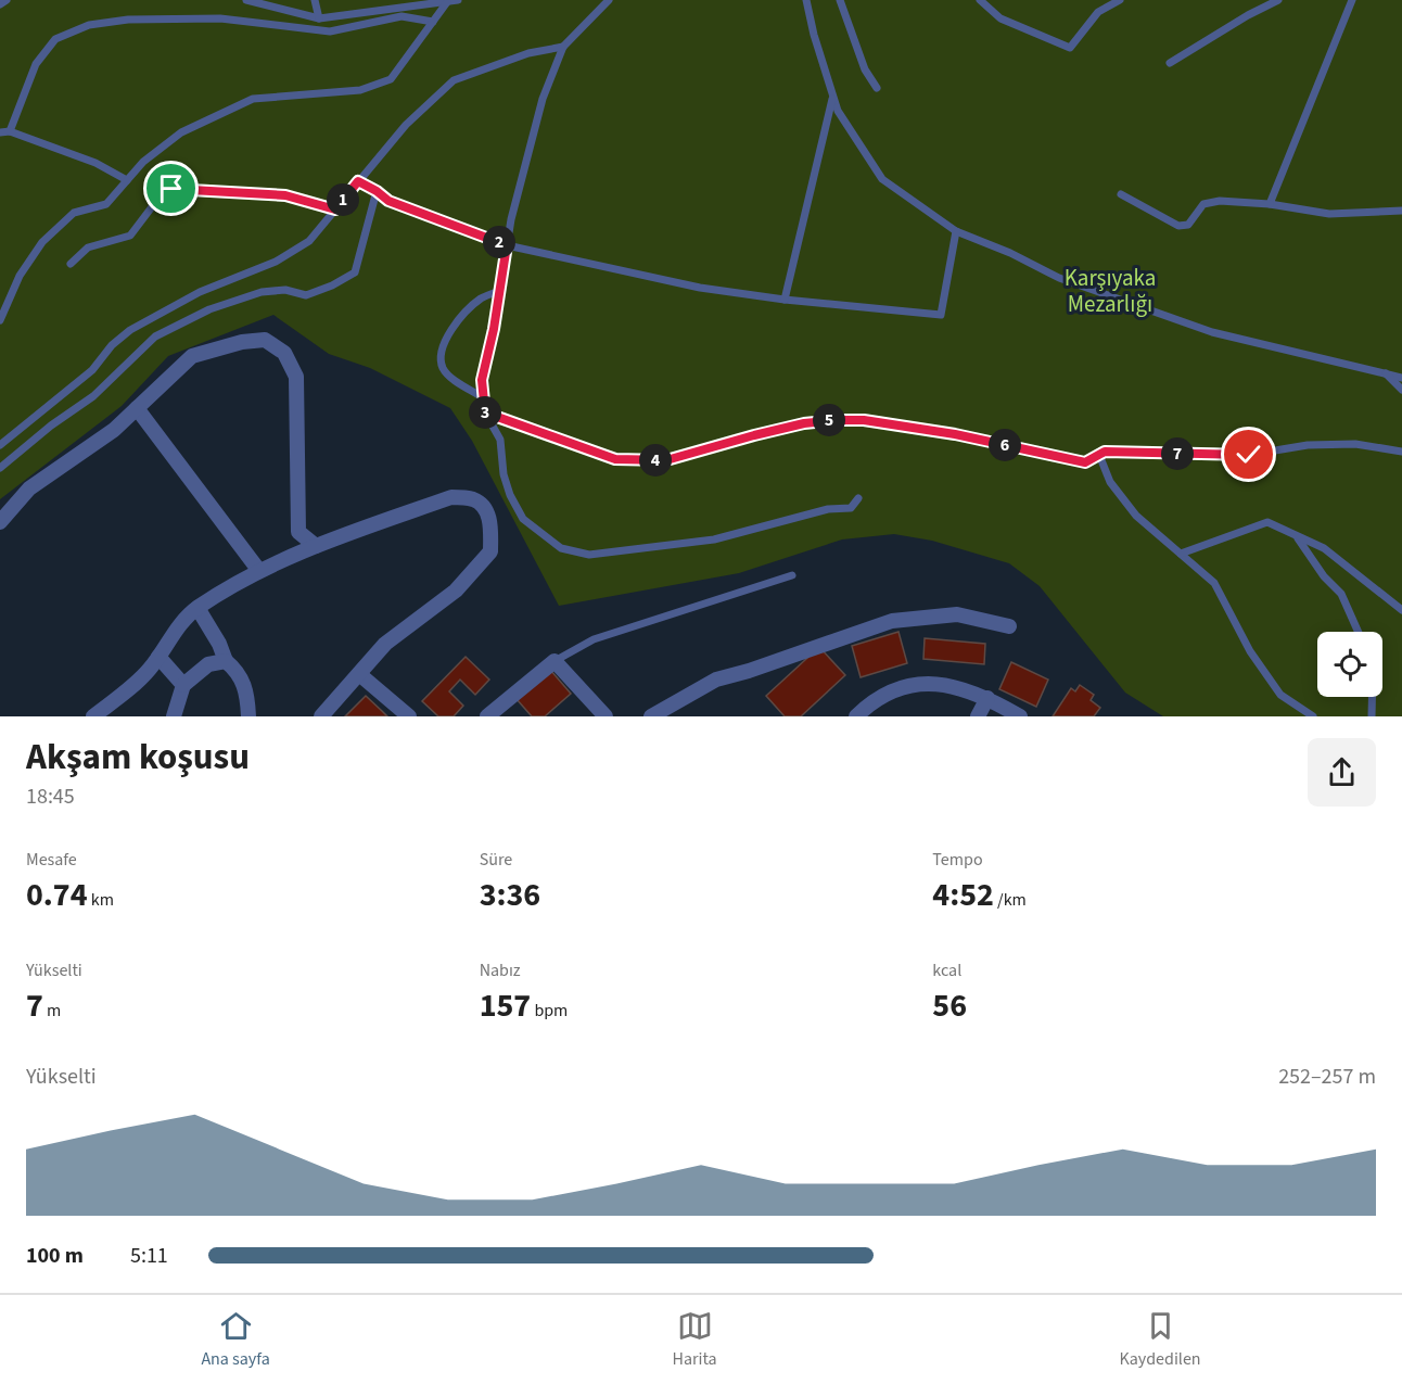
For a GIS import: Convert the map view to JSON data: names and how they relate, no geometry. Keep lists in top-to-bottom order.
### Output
{
  "parks": ["Karşıyaka Mezarlığı"],
  "page": {
    "pins": [
      "1",
      "2",
      "3",
      "5",
      "6",
      "7",
      "4"
    ],
    "heading": ["Akşam koşusu", "18:45"],
    "stats": [
      ["Mesafe", "0.74 km"],
      ["Süre", "3:36"],
      ["Tempo", "4:52 /km"],
      ["Yükselti", "7 m"],
      ["Nabız", "157 bpm"],
      ["kcal", "56"]
    ],
    "chart": ["Yükselti", "252–257 m"],
    "list": [
      {
        "name": "100 m",
        "note": "5:11"
      }
    ],
    "tabs": ["Ana sayfa", "Harita", "Kaydedilen"]
  }
}
